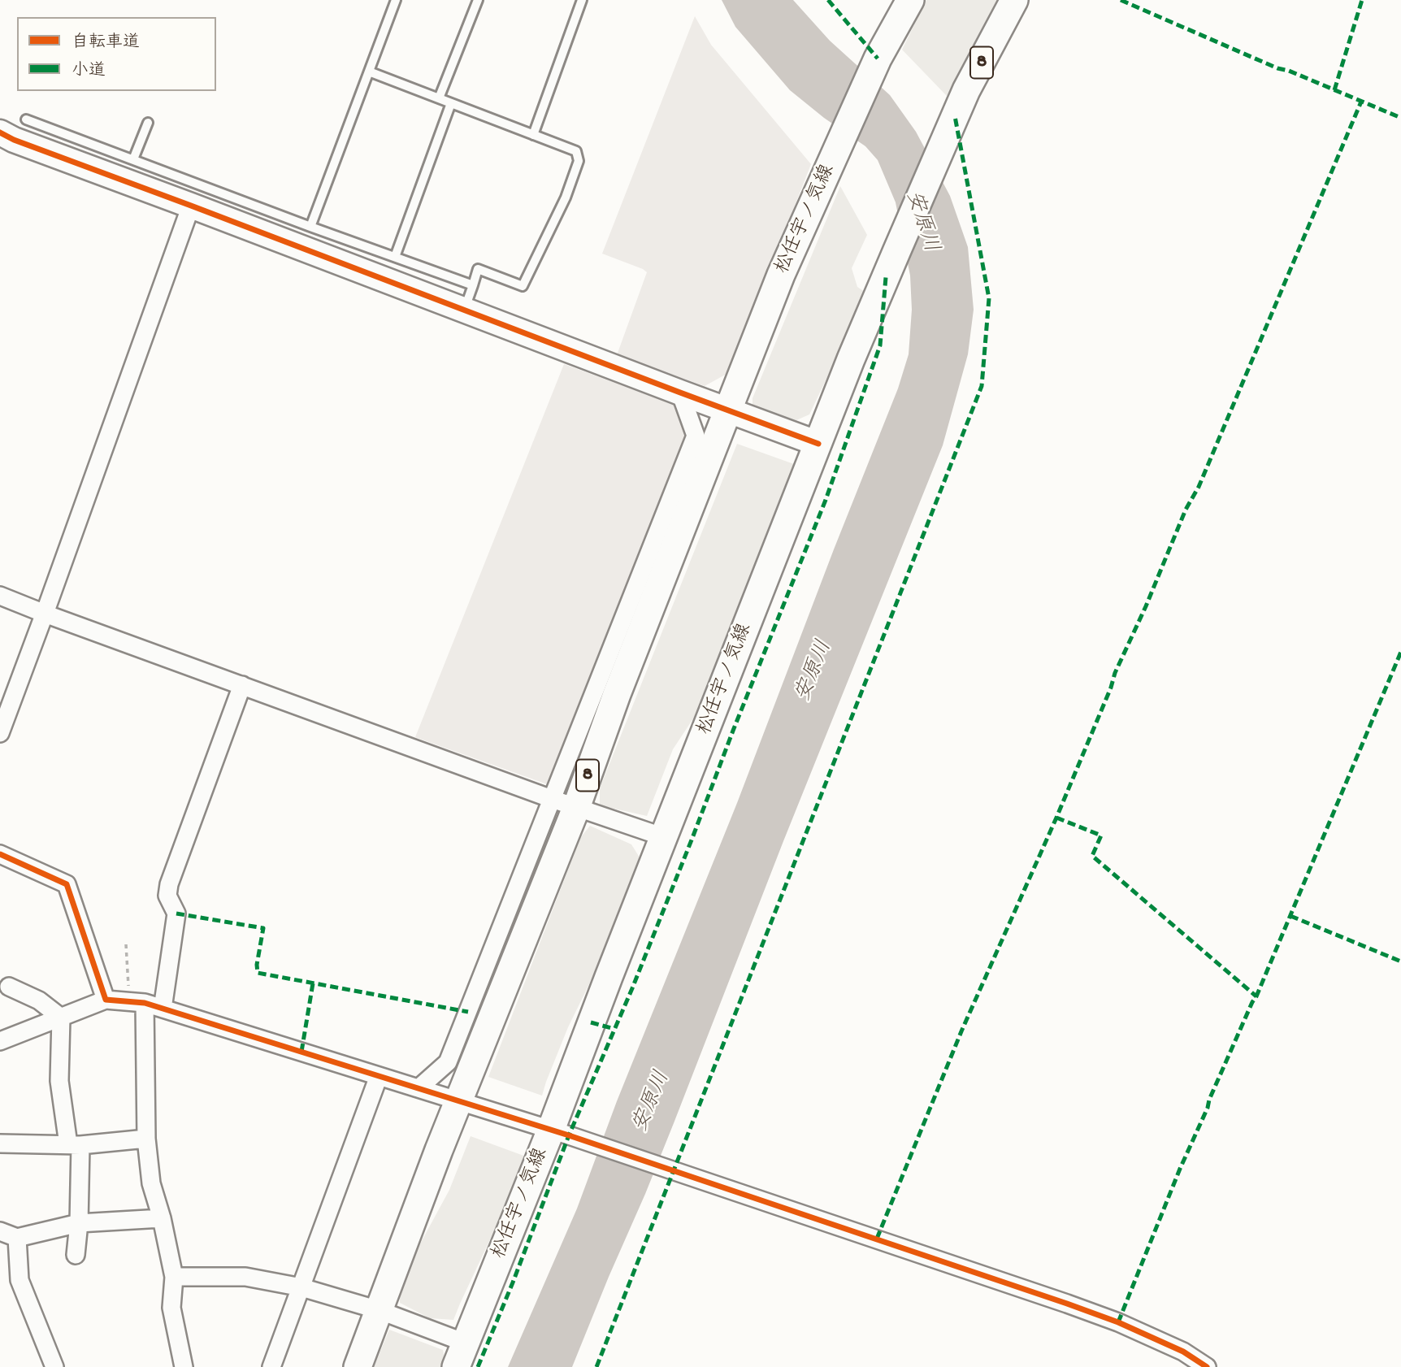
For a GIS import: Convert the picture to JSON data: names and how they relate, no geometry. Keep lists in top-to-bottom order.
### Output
{
  "streets": {
    "main road": ["8", "松任宇ノ気線"]
  },
  "water": ["安原川"],
  "legend": ["自転車道", "小道"]
}
